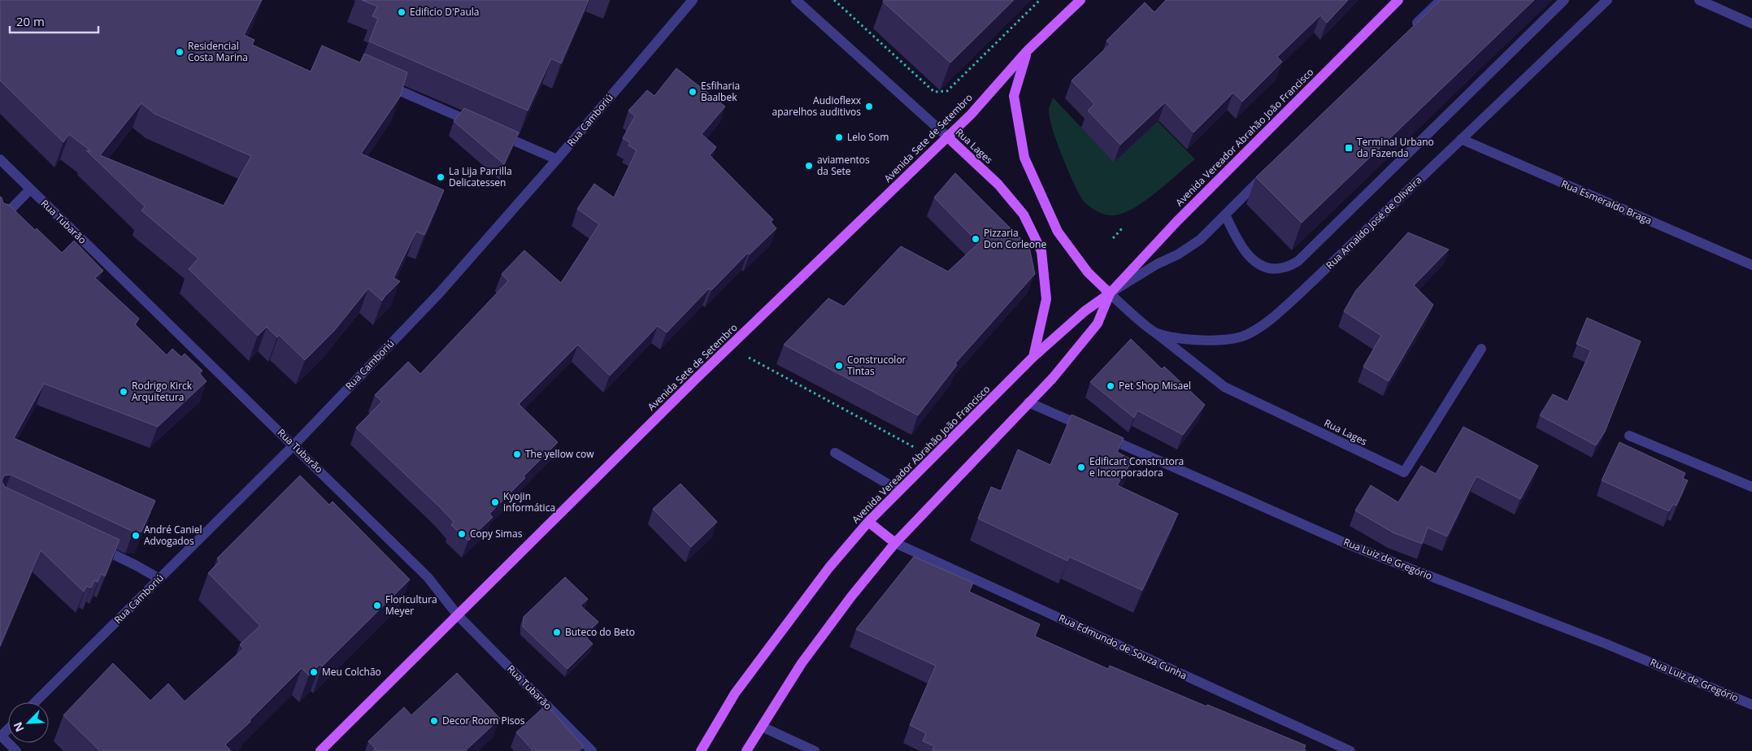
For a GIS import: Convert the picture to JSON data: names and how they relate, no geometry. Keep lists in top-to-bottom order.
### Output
{
  "streets": {
    "main road": ["Avenida Vereador Abrahão João Francisco", "Avenida Sete de Setembro", "Rua Lages"],
    "street": [
      "Rua Camboriú",
      "Rua Esmeraldo Braga",
      "Rua Tubarão",
      "Rua Arnaldo José de Oliveira",
      "Rua Luiz de Gregório",
      "Rua Edmundo de Souza Cunha"
    ]
  },
  "crossings": [
    ["Rua Camboriú", "Rua Tubarão"],
    ["Avenida Vereador Abrahão João Francisco", "Rua Lages"],
    ["Avenida Vereador Abrahão João Francisco", "Rua Arnaldo José de Oliveira"],
    ["Avenida Vereador Abrahão João Francisco", "Rua Luiz de Gregório"],
    ["Avenida Vereador Abrahão João Francisco", "Rua Edmundo de Souza Cunha"],
    ["Avenida Sete de Setembro", "Rua Lages"],
    ["Avenida Sete de Setembro", "Rua Tubarão"],
    ["Rua Lages", "Rua Arnaldo José de Oliveira"],
    ["Rua Esmeraldo Braga", "Rua Arnaldo José de Oliveira"]
  ],
  "places": {
    "other": [
      "Edificio D'Paula",
      "Residencial Costa Marina",
      "Esfiharia Baalbek",
      "Audioflexx aparelhos auditivos",
      "Lelo Som",
      "aviamentos da Sete",
      "La Lija Parrilla Delicatessen",
      "Pizzaria Don Corleone",
      "Construcolor Tintas",
      "Pet Shop Misael",
      "Rodrigo Kirck Arquitetura",
      "The yellow cow",
      "Edificart Construtora e Incorporadora",
      "Kyojin informática",
      "Copy Simas",
      "André Caniel Advogados",
      "Floricultura Meyer",
      "Buteco do Beto",
      "Meu Colchão",
      "Decor Room Pisos"
    ],
    "transit": ["Terminal Urbano da Fazenda"]
  },
  "scale_bar": "20 m",
  "north": "bottom left"
}
